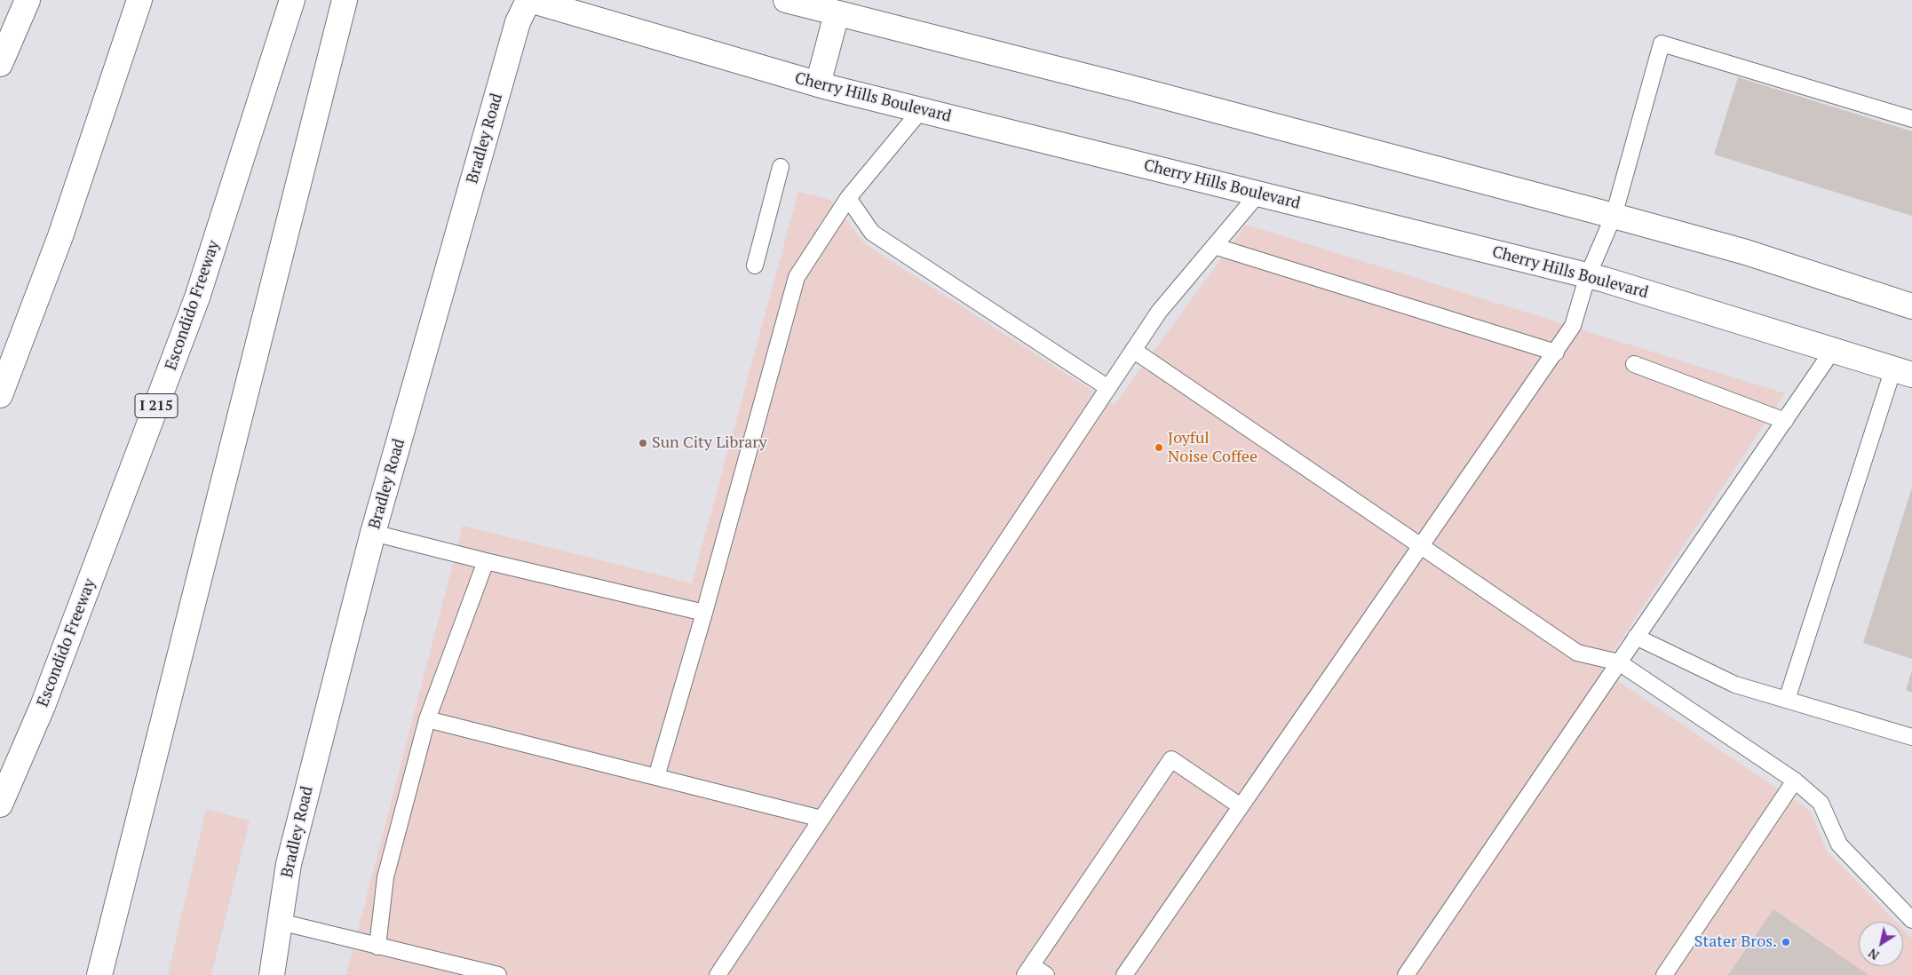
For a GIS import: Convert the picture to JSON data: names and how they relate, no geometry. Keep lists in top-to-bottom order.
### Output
{
  "streets": {
    "main road": [
      "Cherry Hills Boulevard",
      "Bradley Road",
      "Escondido Freeway",
      "I 215"
    ]
  },
  "crossings": [
    ["Cherry Hills Boulevard", "Bradley Road"]
  ],
  "places": ["Sun City Library", "Joyful Noise Coffee", "Stater Bros."],
  "north": "bottom left"
}
